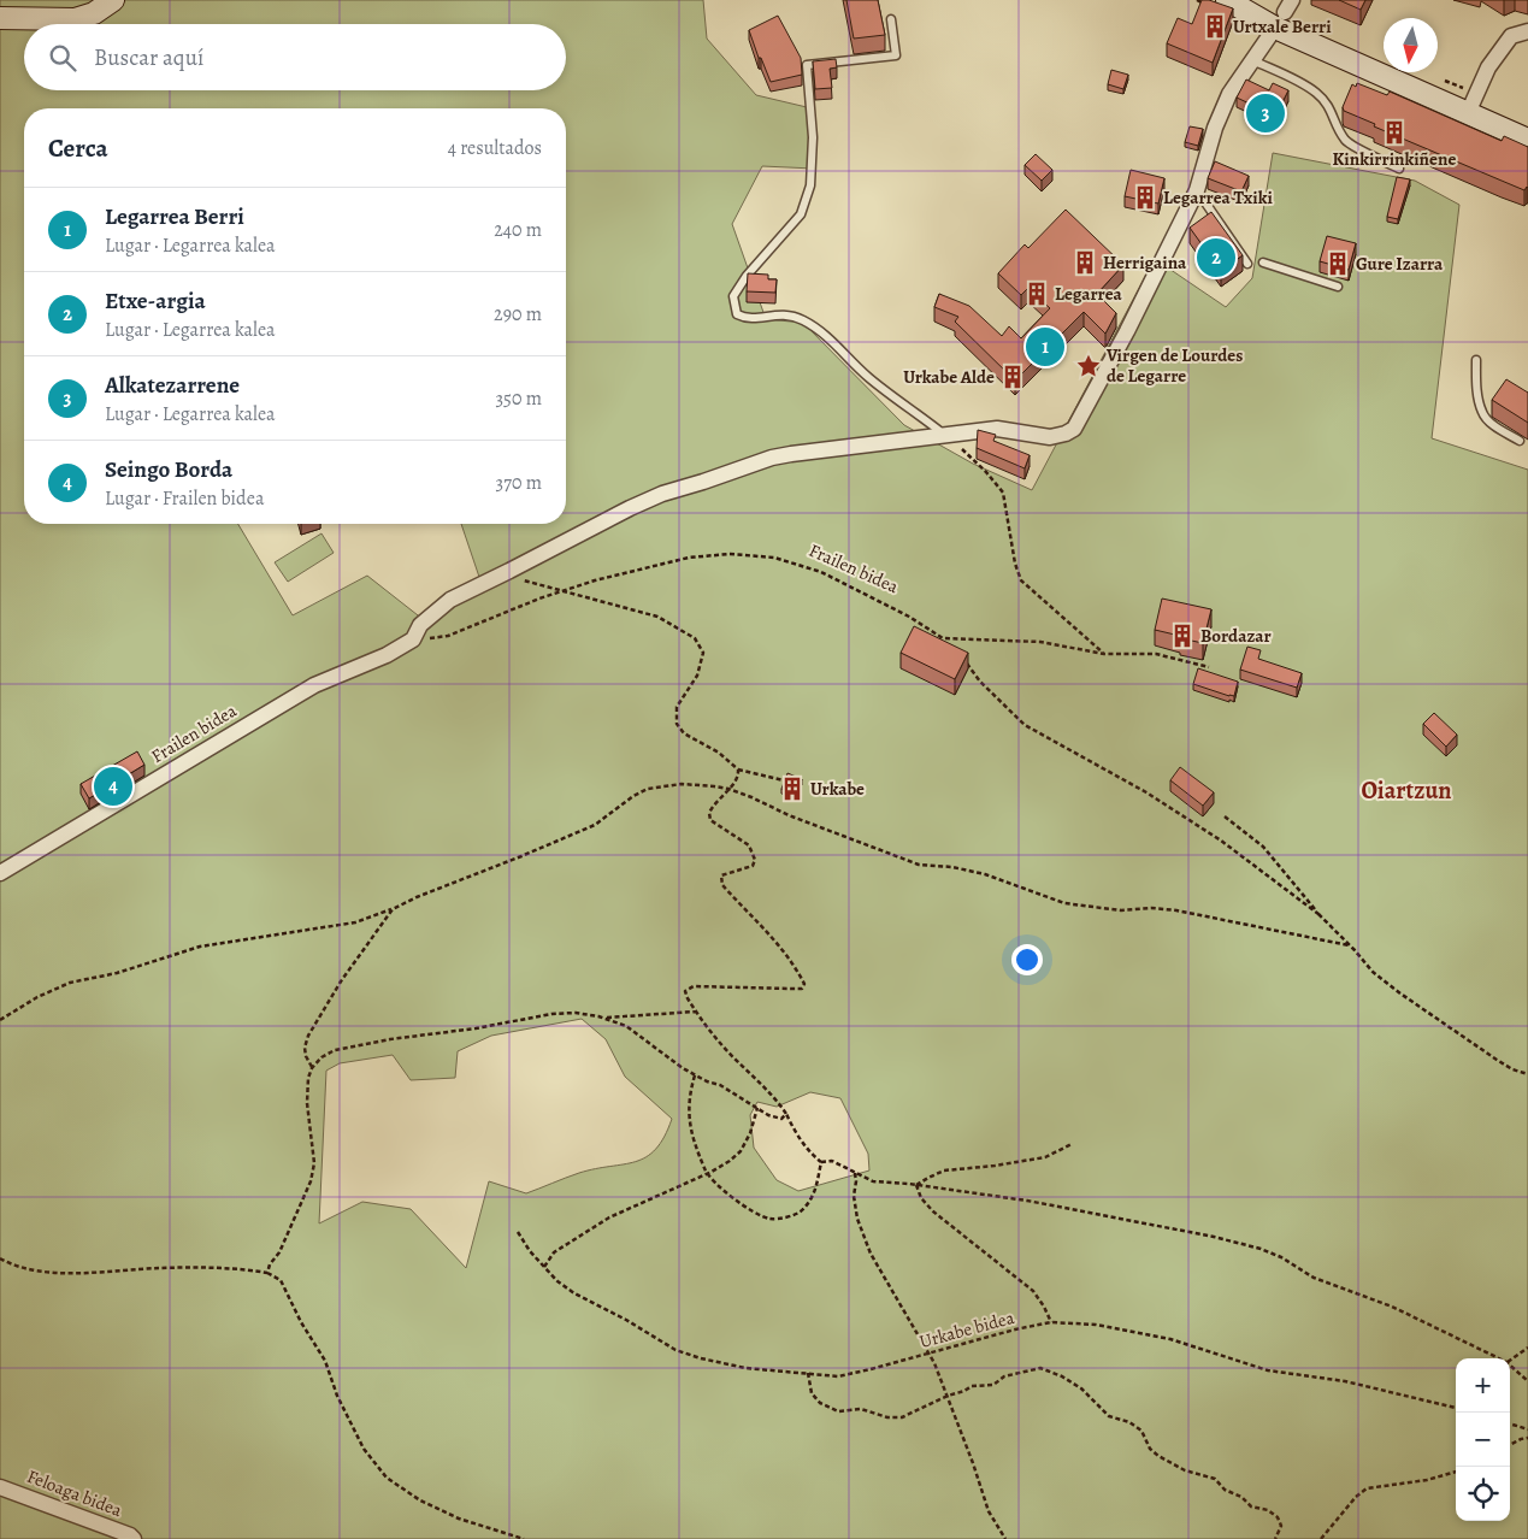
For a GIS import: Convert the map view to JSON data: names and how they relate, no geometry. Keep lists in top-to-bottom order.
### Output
{
  "streets": {
    "street": ["Frailen bidea", "Feloaga bidea"],
    "path": ["Urkabe bidea"]
  },
  "districts": ["Oiartzun"],
  "places": {
    "building": [
      "Urtxale Berri",
      "Kinkirrinkiñene",
      "Legarrea Txiki",
      "Herrigaina",
      "Gure Izarra",
      "Legarrea",
      "Urkabe Alde",
      "Bordazar",
      "Urkabe"
    ],
    "place": ["Virgen de Lourdes de Legarre"]
  },
  "north": "bottom",
  "page": {
    "search": "Buscar aquí",
    "pins": [
      "3",
      "2",
      "1",
      "4"
    ],
    "heading": ["Cerca", "4 resultados"],
    "list": [
      {
        "mark": "1",
        "name": "Legarrea Berri",
        "note": "Lugar · Legarrea kalea",
        "value": "240 m"
      },
      {
        "mark": "2",
        "name": "Etxe-argia",
        "note": "Lugar · Legarrea kalea",
        "value": "290 m"
      },
      {
        "mark": "3",
        "name": "Alkatezarrene",
        "note": "Lugar · Legarrea kalea",
        "value": "350 m"
      },
      {
        "mark": "4",
        "name": "Seingo Borda",
        "note": "Lugar · Frailen bidea",
        "value": "370 m"
      }
    ],
    "map_buttons": ["+", "−"]
  }
}
